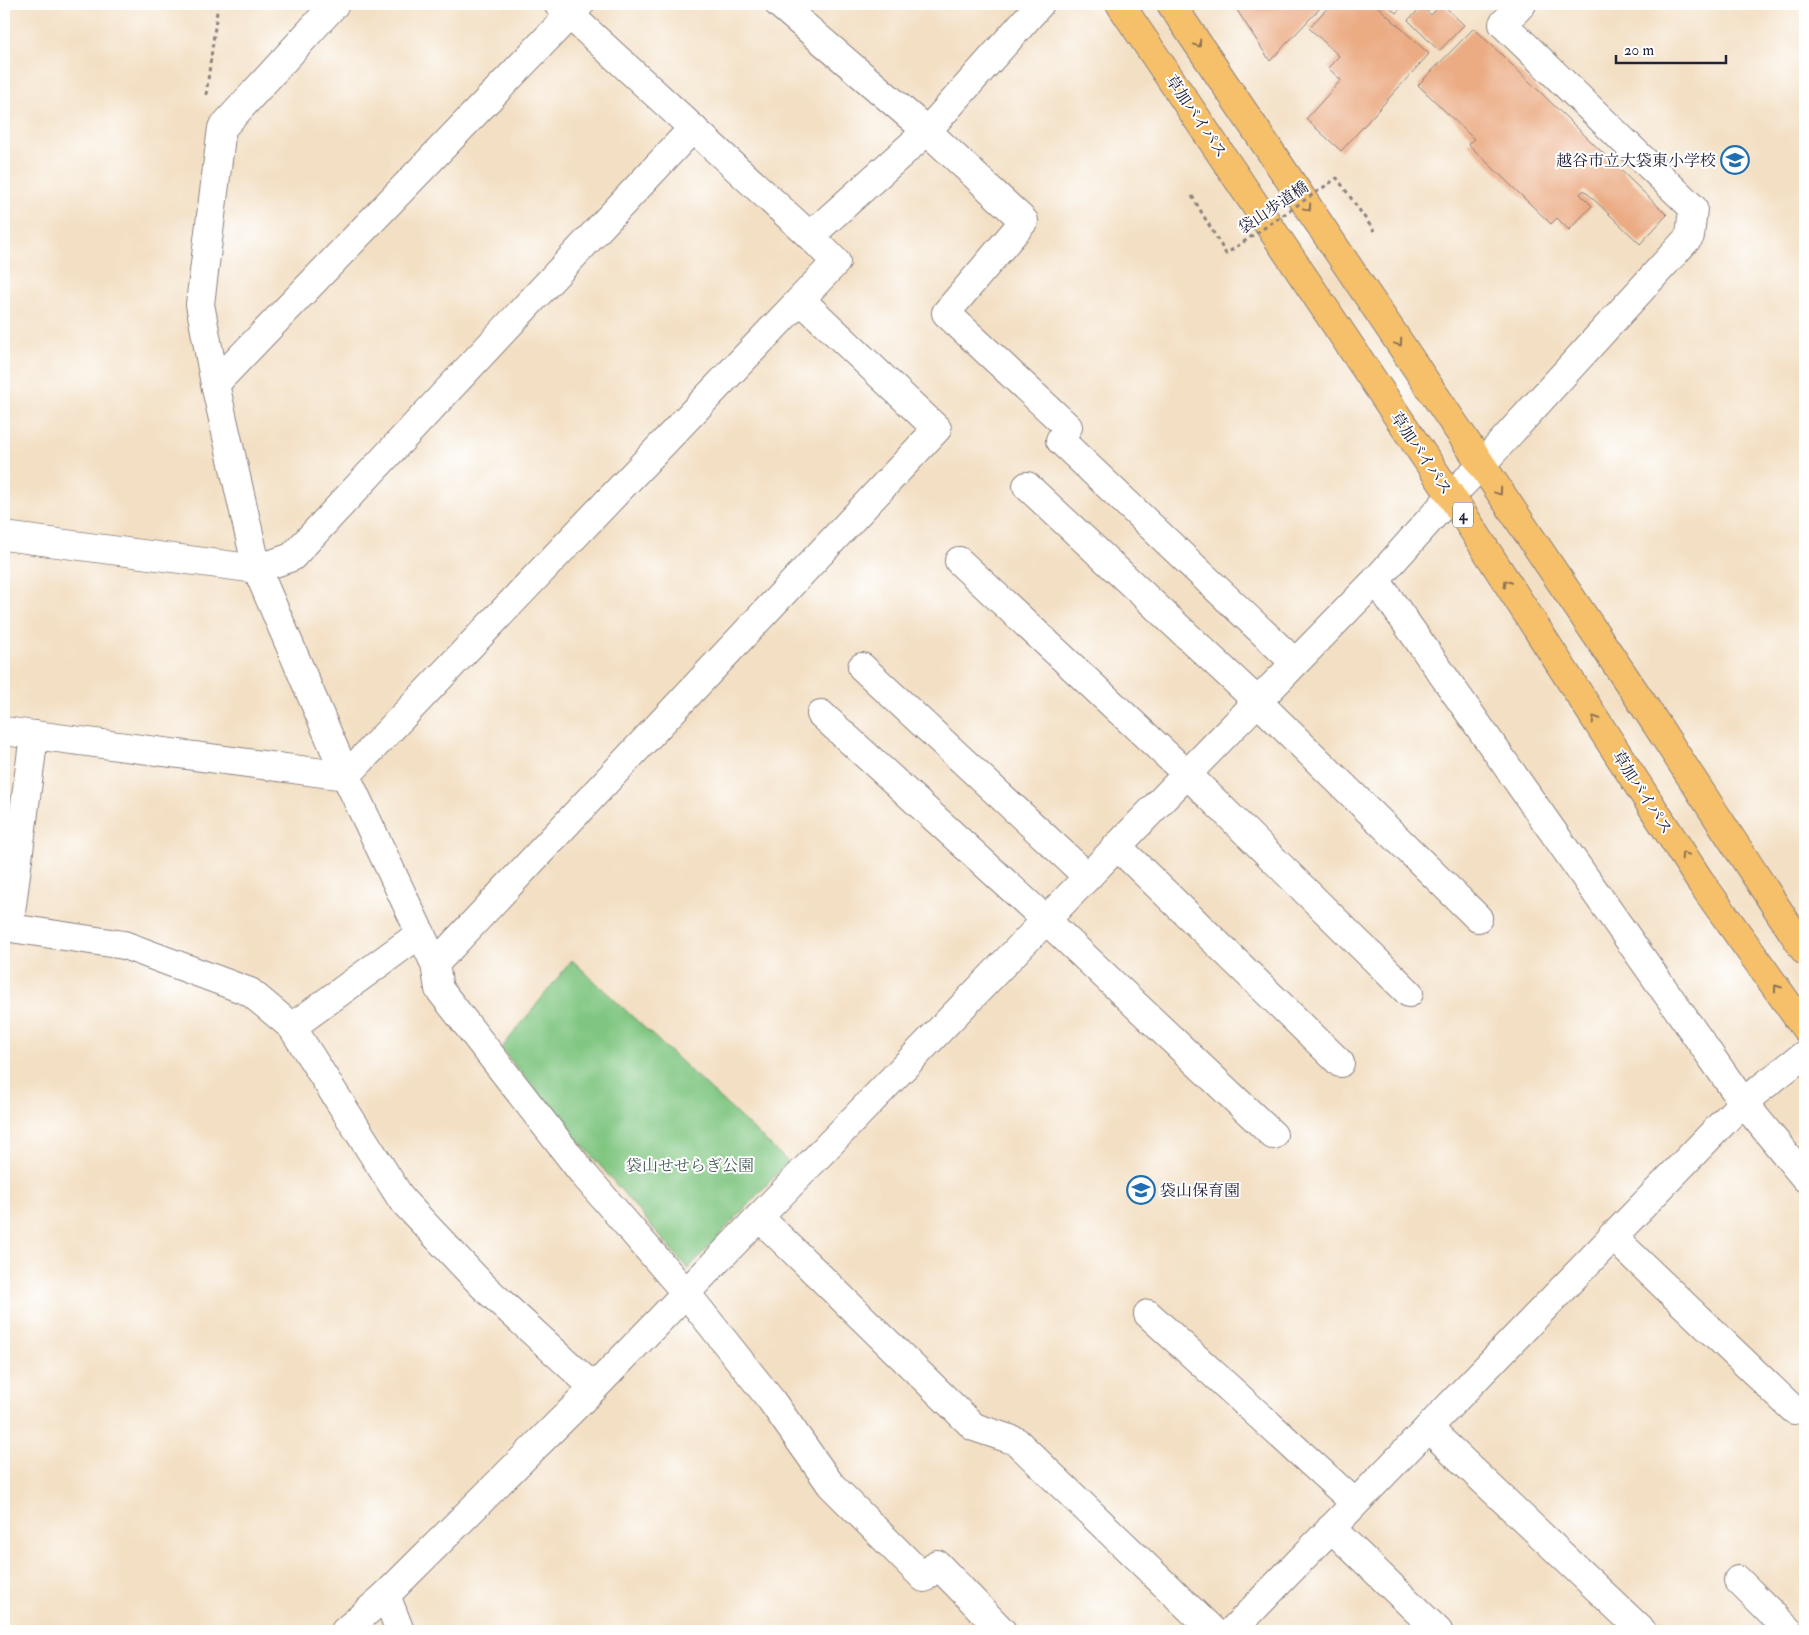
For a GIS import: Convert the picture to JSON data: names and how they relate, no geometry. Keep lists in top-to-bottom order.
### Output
{
  "streets": {
    "highway": ["草加バイパス", "4"],
    "path": ["袋山歩道橋"]
  },
  "parks": ["袋山せせらぎ公園"],
  "places": {
    "school or university": ["越谷市立大袋東小学校", "袋山保育園"]
  },
  "scale_bar": "20 m"
}
